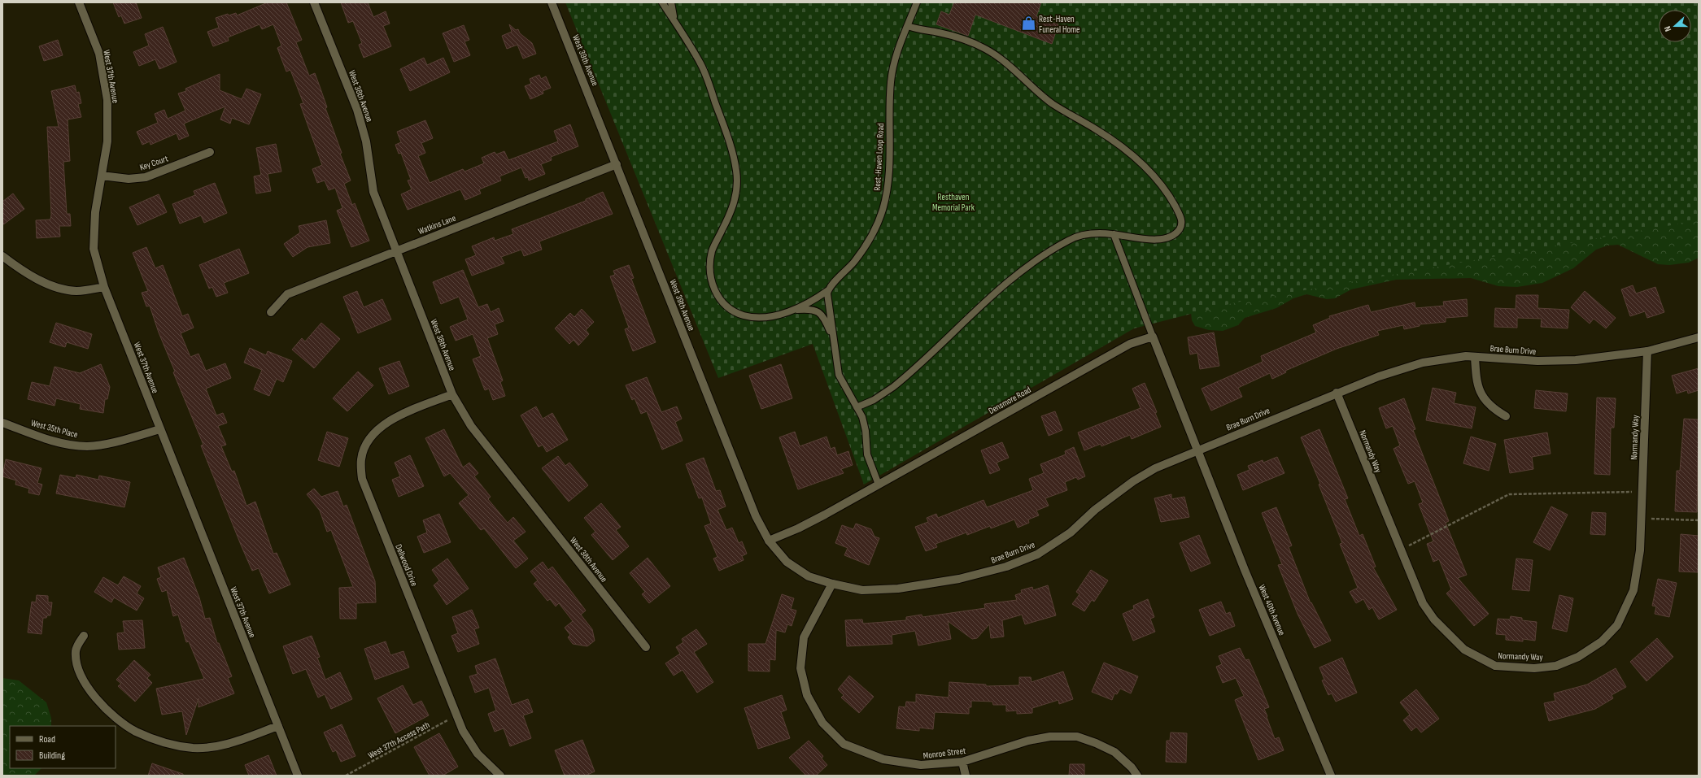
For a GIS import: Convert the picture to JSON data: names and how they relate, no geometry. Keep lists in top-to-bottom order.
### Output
{
  "streets": {
    "street": [
      "West 39th Avenue",
      "West 37th Avenue",
      "West 38th Avenue",
      "Key Court",
      "Watkins Lane",
      "Brae Burn Drive",
      "Densmore Road",
      "West 35th Place",
      "Normandy Way",
      "Dellwood Drive",
      "West 40th Avenue",
      "Monroe Street"
    ],
    "lane": ["Rest-Haven Loop Road"],
    "path": ["West 37th Access Path"]
  },
  "crossings": [
    ["West 39th Avenue", "Watkins Lane"],
    ["West 39th Avenue", "Brae Burn Drive"],
    ["West 39th Avenue", "Densmore Road"],
    ["West 39th Avenue", "Monroe Street"],
    ["West 37th Avenue", "Key Court"],
    ["West 37th Avenue", "West 35th Place"],
    ["West 38th Avenue", "Watkins Lane"],
    ["West 38th Avenue", "Dellwood Drive"],
    ["Brae Burn Drive", "Normandy Way"],
    ["Brae Burn Drive", "West 40th Avenue"],
    ["Brae Burn Drive", "Monroe Street"],
    ["Dellwood Drive", "West 37th Access Path"]
  ],
  "parks": ["Resthaven Memorial Park"],
  "places": {
    "shop": ["Rest-Haven Funeral Home"]
  },
  "legend": ["Road", "Building"],
  "north": "left"
}
